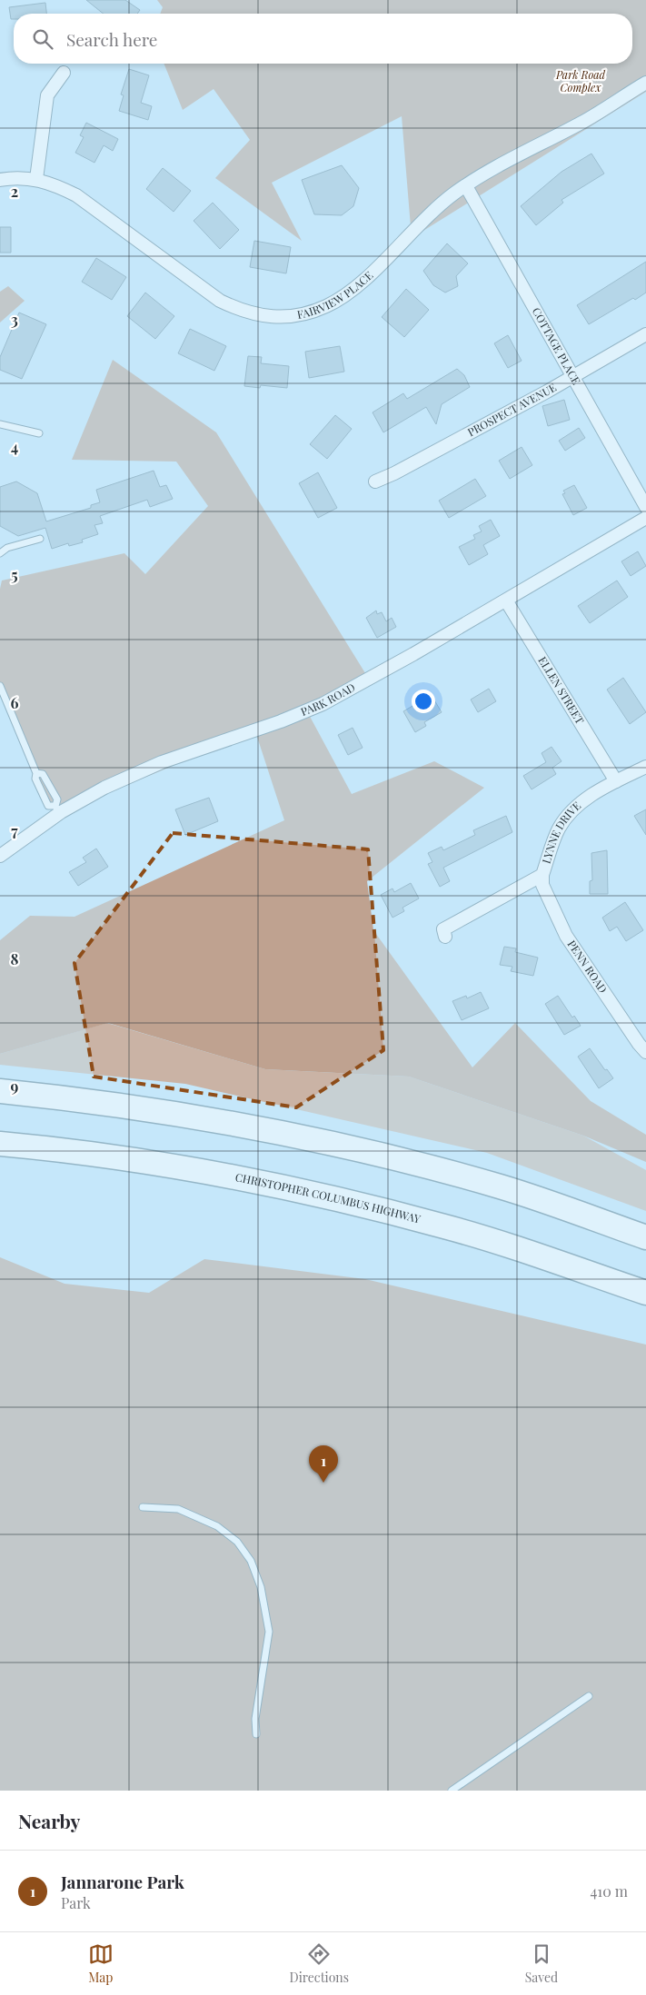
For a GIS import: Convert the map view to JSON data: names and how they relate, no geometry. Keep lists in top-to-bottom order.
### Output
{
  "streets": {
    "highway": ["CHRISTOPHER COLUMBUS HIGHWAY"],
    "street": [
      "FAIRVIEW PLACE",
      "COTTAGE PLACE",
      "PROSPECT AVENUE",
      "ELLEN STREET",
      "PARK ROAD",
      "LYNNE DRIVE",
      "PENN ROAD"
    ]
  },
  "crossings": [
    ["FAIRVIEW PLACE", "COTTAGE PLACE"],
    ["COTTAGE PLACE", "PROSPECT AVENUE"],
    ["ELLEN STREET", "PARK ROAD"],
    ["ELLEN STREET", "LYNNE DRIVE"],
    ["LYNNE DRIVE", "PENN ROAD"]
  ],
  "parks": ["Park Road Complex"],
  "page": {
    "search": "Search here",
    "pins": "1",
    "heading": "Nearby",
    "list": [
      {
        "mark": "1",
        "name": "Jannarone Park",
        "note": "Park",
        "value": "410 m"
      }
    ],
    "nav": ["Map", "Directions", "Saved"]
  },
  "grid": {
    "rows": [
      "2",
      "3",
      "4",
      "5",
      "6",
      "7",
      "8",
      "9"
    ]
  }
}
